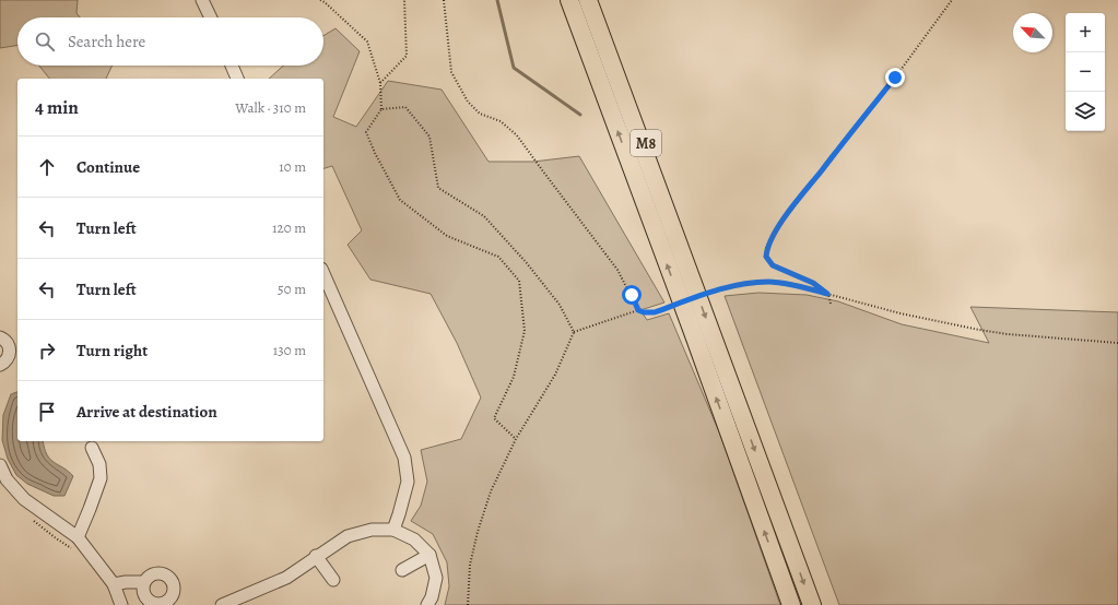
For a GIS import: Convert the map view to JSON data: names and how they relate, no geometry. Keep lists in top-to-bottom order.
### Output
{
  "streets": {
    "highway": ["M8"]
  },
  "north": "top left",
  "page": {
    "map_buttons": ["+", "−"],
    "search": "Search here",
    "heading": ["4 min", "Walk · 310 m"],
    "list": [
      ["Continue", "10 m"],
      ["Turn left", "120 m"],
      ["Turn left", "50 m"],
      ["Turn right", "130 m"],
      "Arrive at destination"
    ]
  }
}
